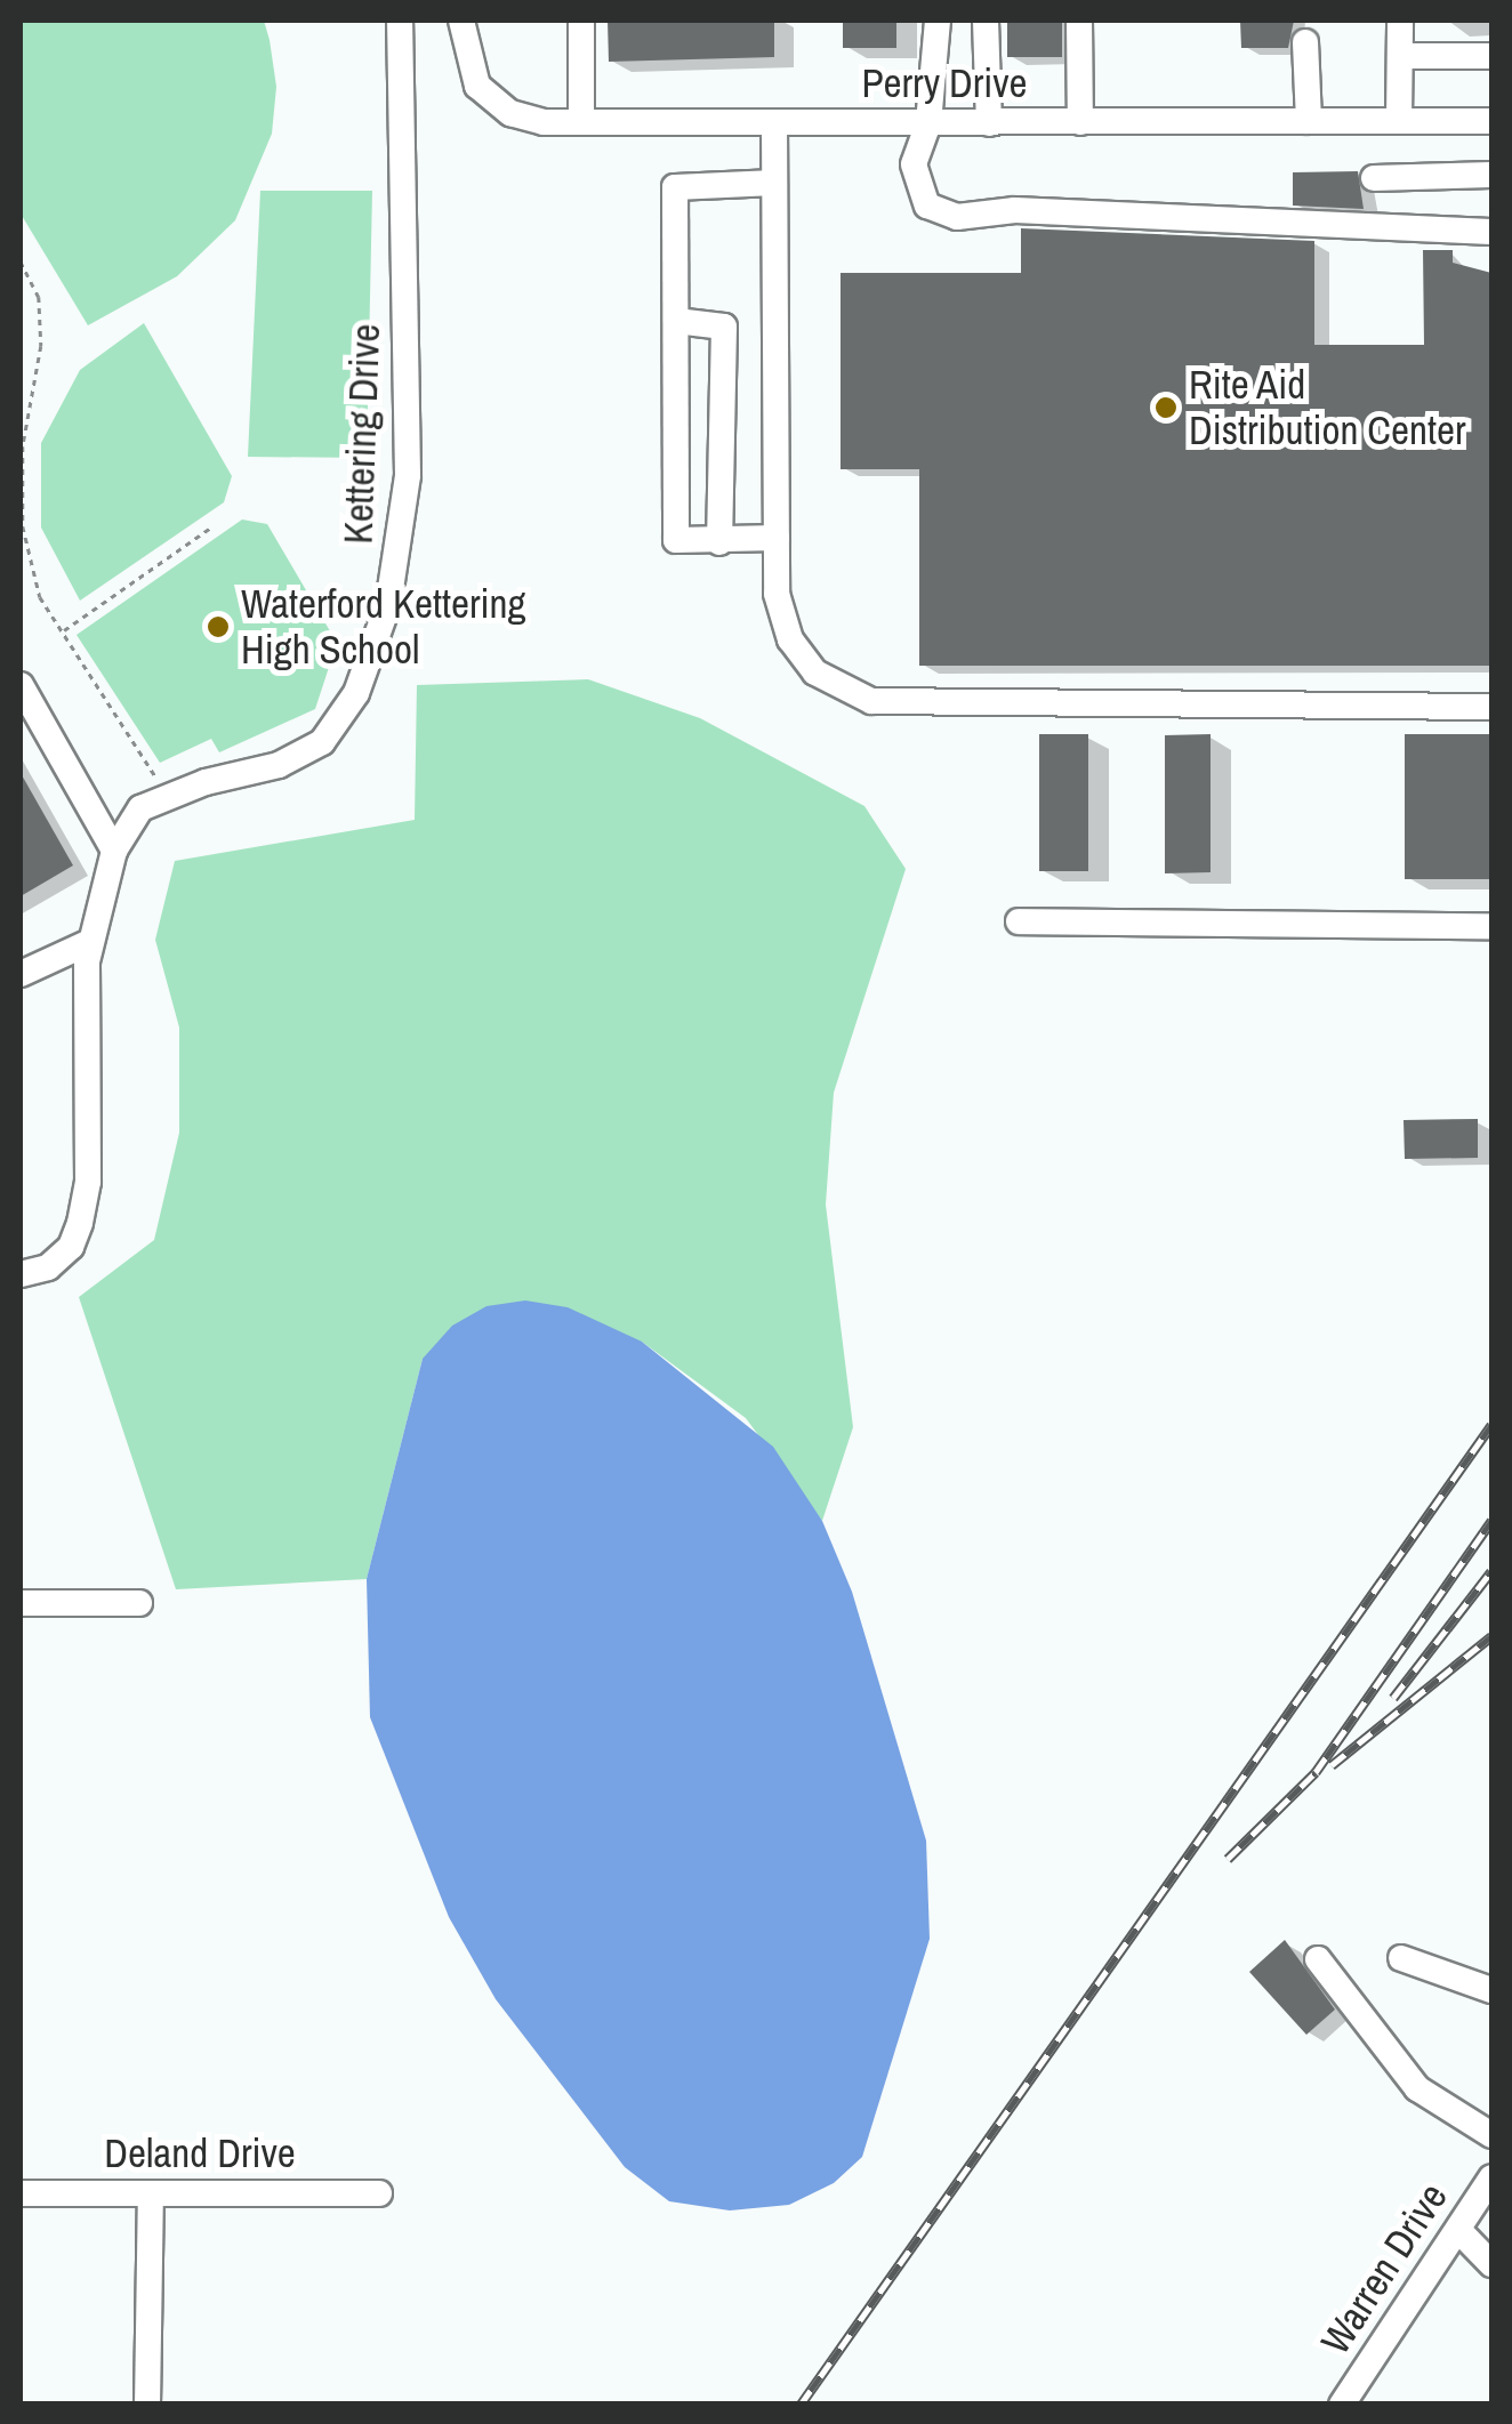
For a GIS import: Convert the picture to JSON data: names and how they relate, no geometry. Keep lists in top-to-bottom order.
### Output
{
  "streets": {
    "street": [
      "Perry Drive",
      "Kettering Drive",
      "Deland Drive",
      "Warren Drive"
    ]
  },
  "places": ["Rite Aid Distribution Center", "Waterford Kettering High School"]
}
